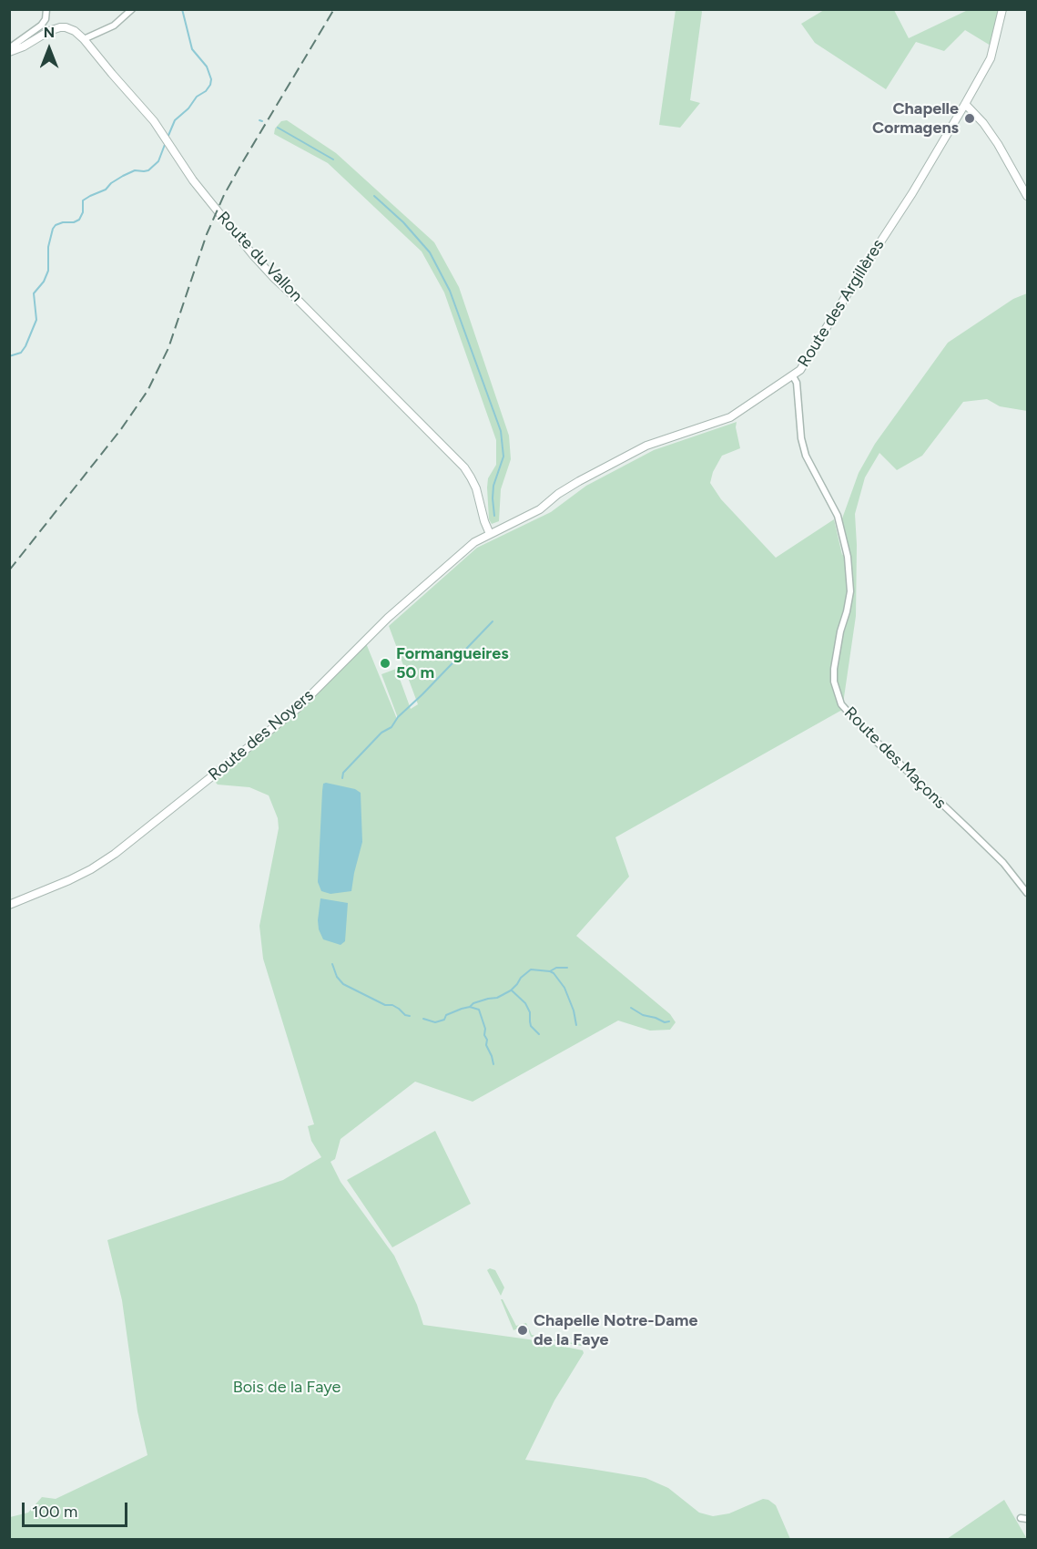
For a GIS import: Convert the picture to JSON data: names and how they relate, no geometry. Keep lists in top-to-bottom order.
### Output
{
  "streets": {
    "street": [
      "Route du Vallon",
      "Route des Argillères",
      "Route des Noyers",
      "Route des Maçons"
    ]
  },
  "crossings": [
    ["Route du Vallon", "Route des Argillères"],
    ["Route du Vallon", "Route des Noyers"],
    ["Route des Argillères", "Route des Noyers"],
    ["Route des Argillères", "Route des Maçons"]
  ],
  "parks": ["Bois de la Faye"],
  "places": ["Chapelle Cormagens", "Formangueires 50 m", "Chapelle Notre-Dame de la Faye"],
  "scale_bar": "100 m",
  "north": "top"
}
